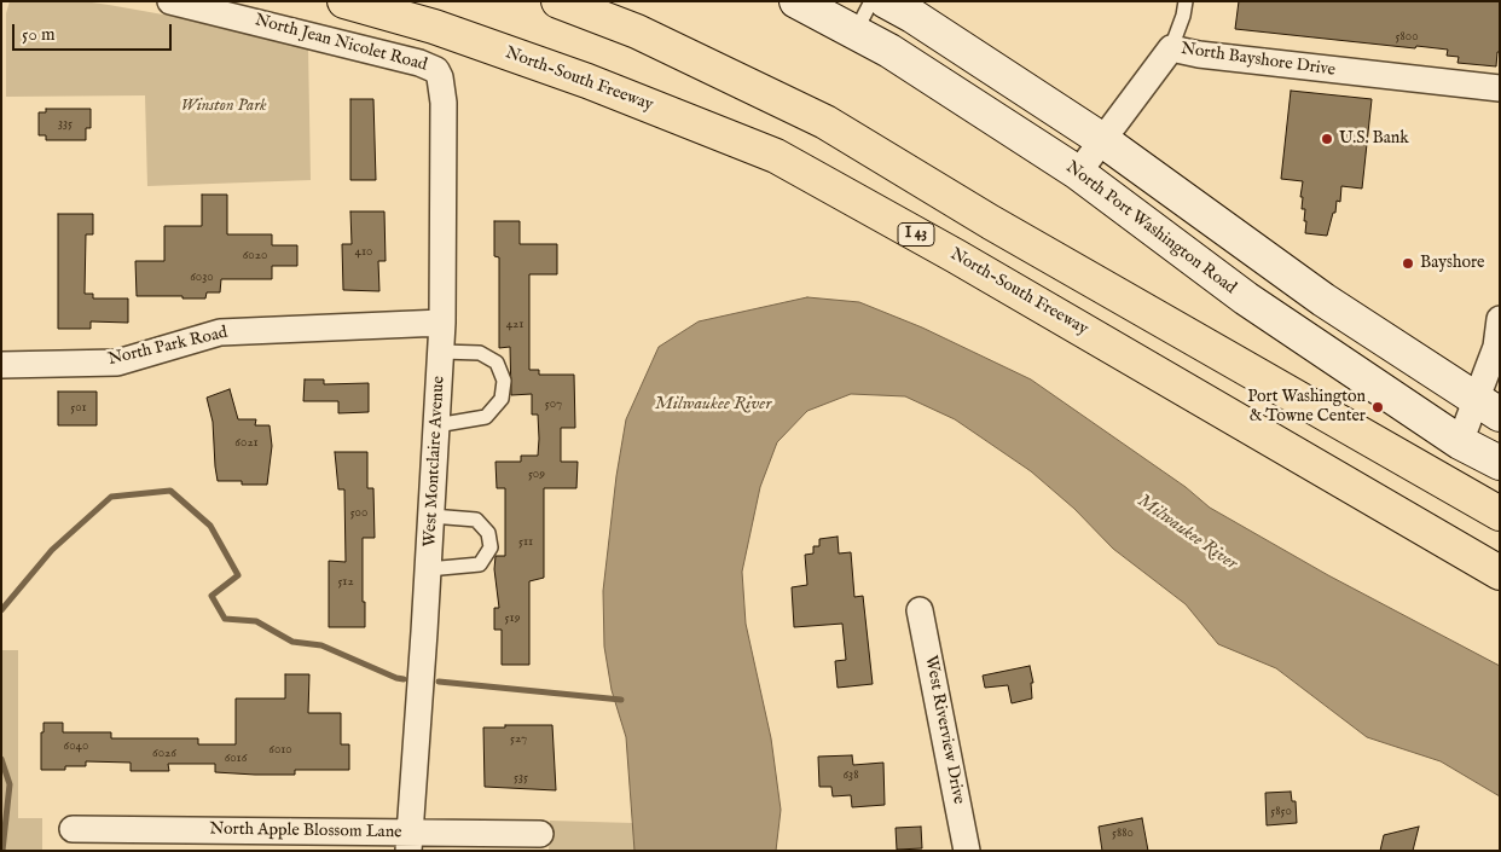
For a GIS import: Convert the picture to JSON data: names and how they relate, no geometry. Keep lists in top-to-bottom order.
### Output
{
  "streets": {
    "highway": ["North-South Freeway", "I 43"],
    "main road": ["North Port Washington Road"],
    "street": [
      "North Jean Nicolet Road",
      "North Bayshore Drive",
      "North Park Road",
      "West Montclaire Avenue",
      "West Riverview Drive",
      "North Apple Blossom Lane"
    ]
  },
  "crossings": [
    ["North Jean Nicolet Road", "West Montclaire Avenue"],
    ["North Bayshore Drive", "North Port Washington Road"],
    ["North Park Road", "West Montclaire Avenue"],
    ["West Montclaire Avenue", "North Apple Blossom Lane"]
  ],
  "water": ["Milwaukee River"],
  "parks": ["Winston Park"],
  "places": ["U.S. Bank", "Bayshore", "Port Washington & Towne Center"],
  "house_numbers": [
    "5800",
    "335",
    "410",
    "6020",
    "6030",
    "421",
    "507",
    "501",
    "6021",
    "509",
    "500",
    "511",
    "512",
    "519",
    "527",
    "6040",
    "6010",
    "6026",
    "6016",
    "638",
    "535",
    "5850",
    "5880"
  ],
  "scale_bar": "50 m"
}
